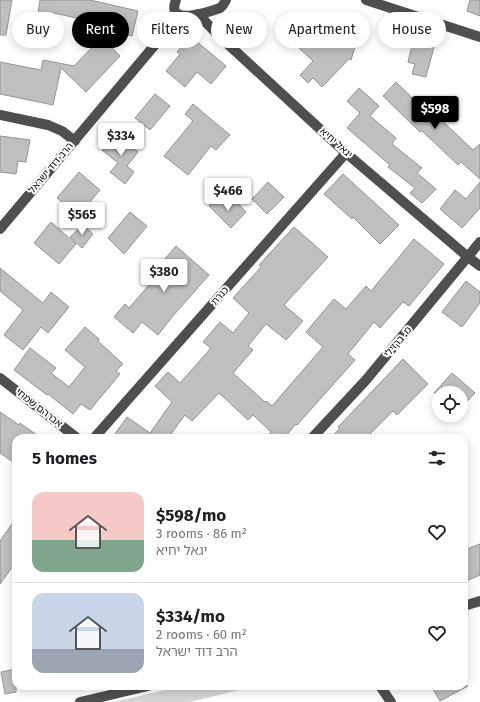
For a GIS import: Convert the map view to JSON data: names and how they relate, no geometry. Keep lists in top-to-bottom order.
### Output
{
  "streets": {
    "street": [
      "יגאל יחיא",
      "הרב דוד ישראל",
      "כנרת",
      "מ. ברזילי",
      "אברהם שמחי"
    ]
  },
  "crossings": [
    ["יגאל יחיא", "כנרת"],
    ["יגאל יחיא", "מ. ברזילי"]
  ],
  "page": {
    "chip": [
      "Buy",
      "Rent",
      "Filters",
      "New",
      "Apartment",
      "House"
    ],
    "price": [
      "$598",
      "$334",
      "$466",
      "$565",
      "$380"
    ],
    "heading": "5 homes",
    "list": [
      {
        "name": "$598/mo",
        "note": "3 rooms · 86 m² · יגאל יחיא"
      },
      {
        "name": "$334/mo",
        "note": "2 rooms · 60 m² · הרב דוד ישראל"
      }
    ]
  }
}
